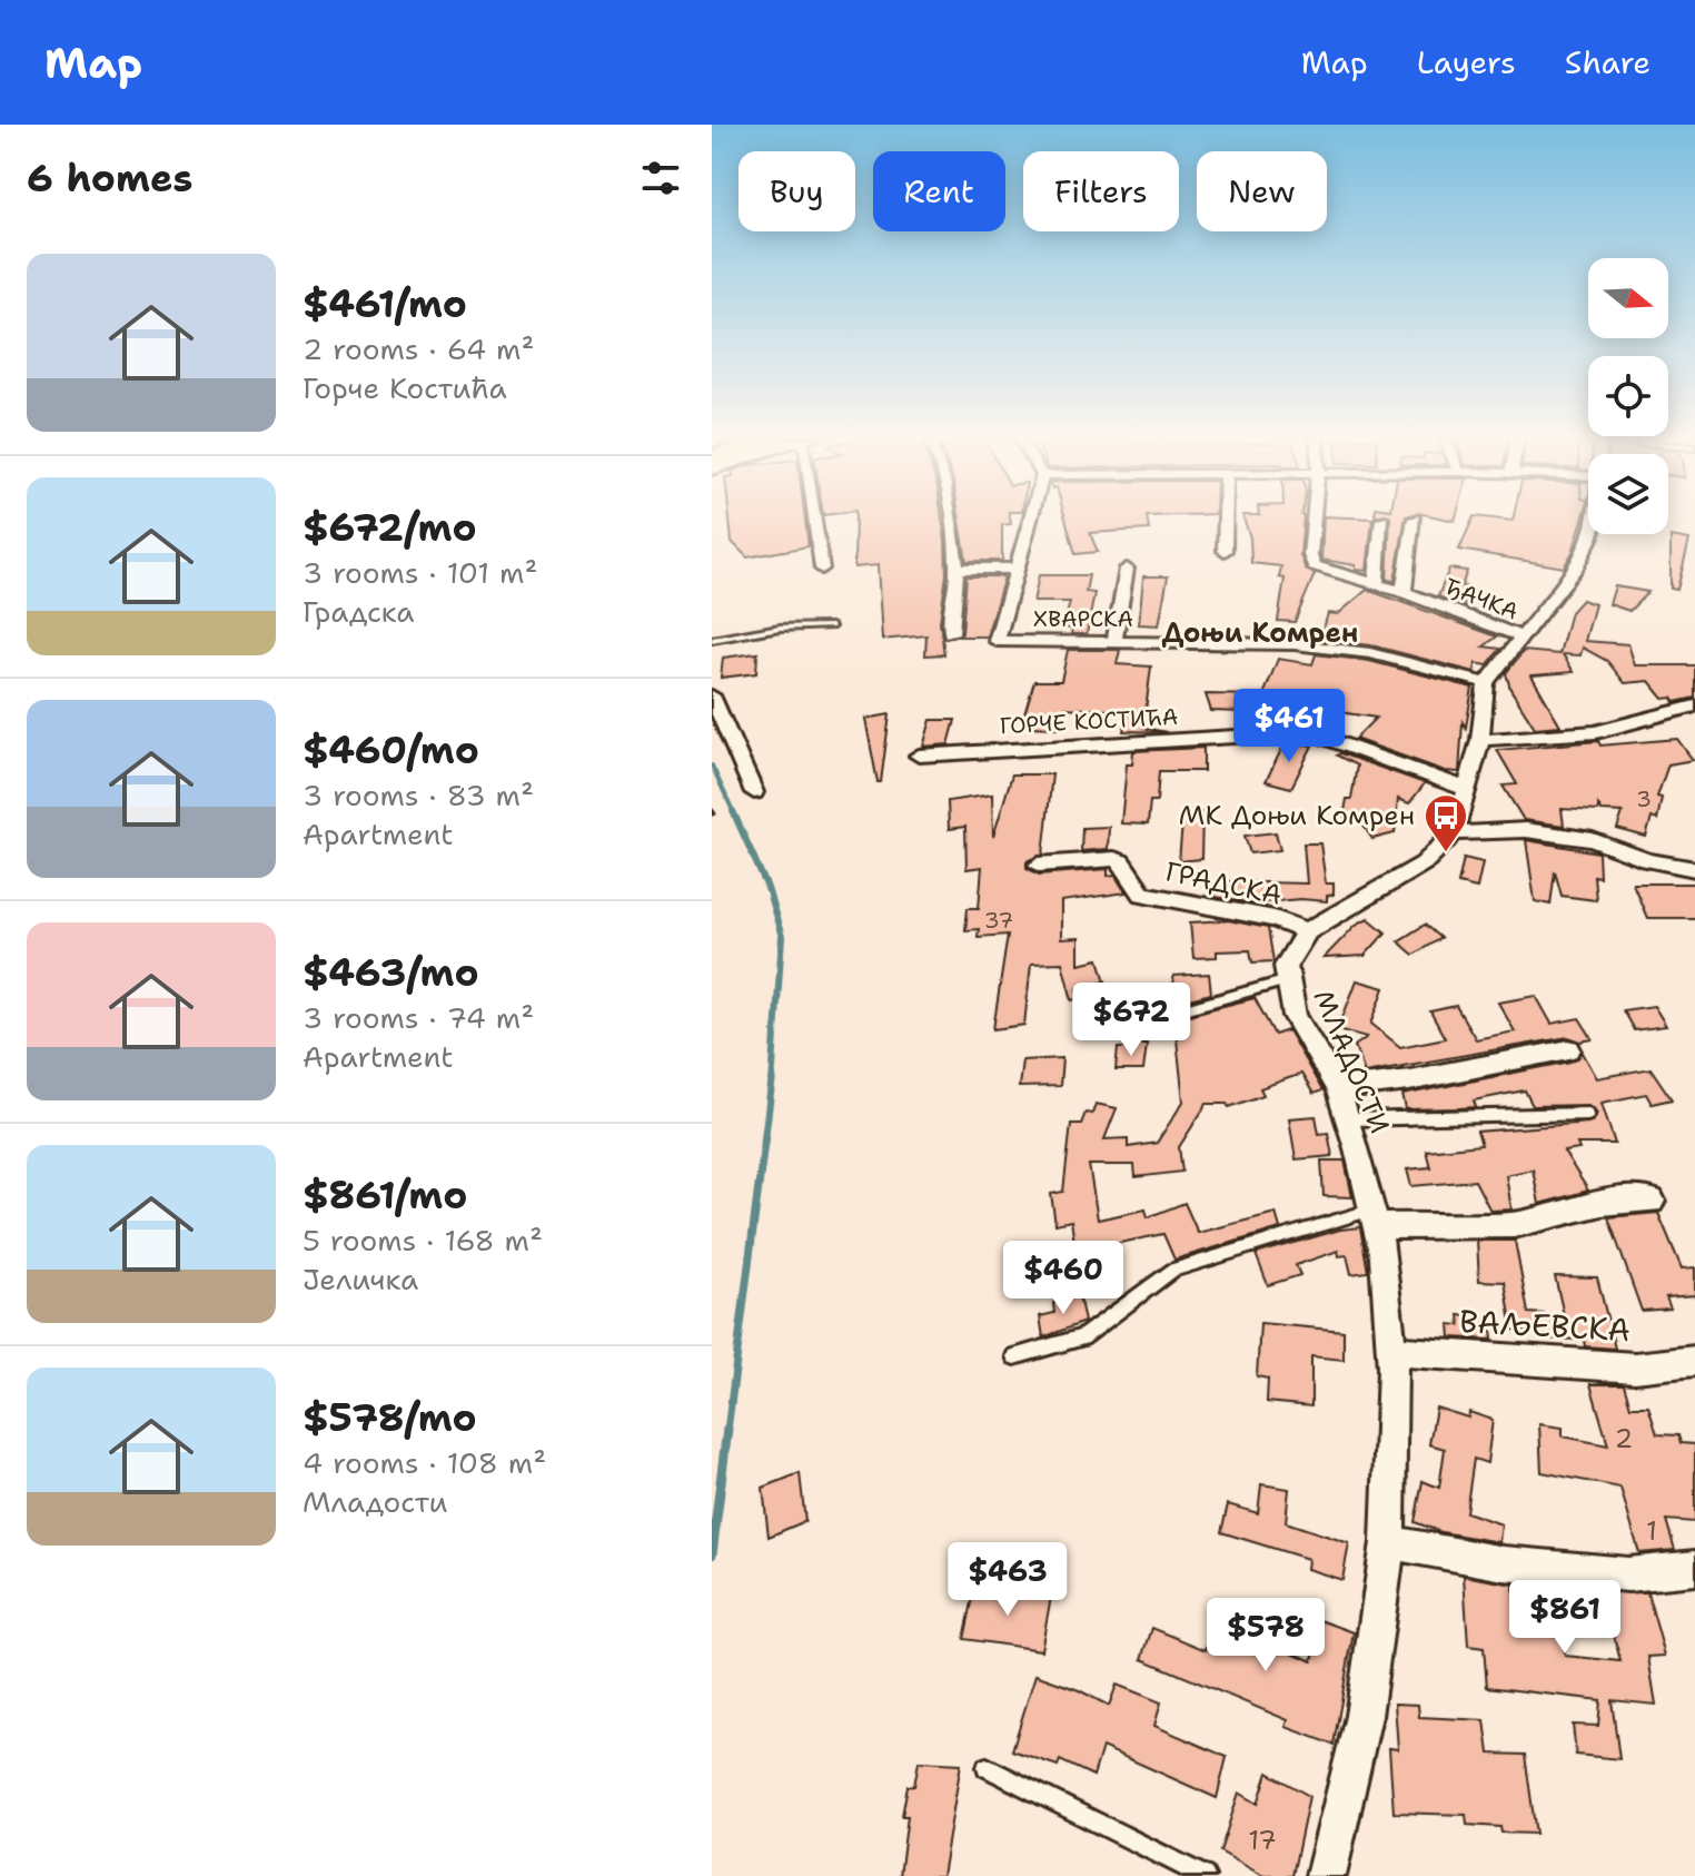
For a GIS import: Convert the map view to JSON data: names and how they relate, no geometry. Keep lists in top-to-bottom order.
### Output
{
  "streets": {
    "street": [
      "ЂАЧКА",
      "ХВАРСКА",
      "ГОРЧЕ КОСТИЋА",
      "ГРАДСКА",
      "МЛАДОСТИ",
      "ВАЉЕВСКА"
    ]
  },
  "crossings": [
    ["ГРАДСКА", "МЛАДОСТИ"],
    ["МЛАДОСТИ", "ВАЉЕВСКА"]
  ],
  "districts": ["Доњи Комрен"],
  "places": {
    "bus stop": ["МК Доњи Комрен"]
  },
  "house_numbers": [
    "3",
    "37",
    "2",
    "1",
    "17"
  ],
  "north": "right",
  "page": {
    "header": "Map",
    "nav": ["Map", "Layers", "Share"],
    "heading": "6 homes",
    "chip": [
      "Buy",
      "Rent",
      "Filters",
      "New"
    ],
    "list": [
      {
        "name": "$461/mo",
        "note": "2 rooms · 64 m² · Горче Костића"
      },
      {
        "name": "$672/mo",
        "note": "3 rooms · 101 m² · Градска"
      },
      {
        "name": "$460/mo",
        "note": "3 rooms · 83 m² · Apartment"
      },
      {
        "name": "$463/mo",
        "note": "3 rooms · 74 m² · Apartment"
      },
      {
        "name": "$861/mo",
        "note": "5 rooms · 168 m² · Јеличка"
      },
      {
        "name": "$578/mo",
        "note": "4 rooms · 108 m² · Младости"
      }
    ],
    "price": [
      "$461",
      "$672",
      "$460",
      "$463",
      "$861",
      "$578"
    ]
  }
}
